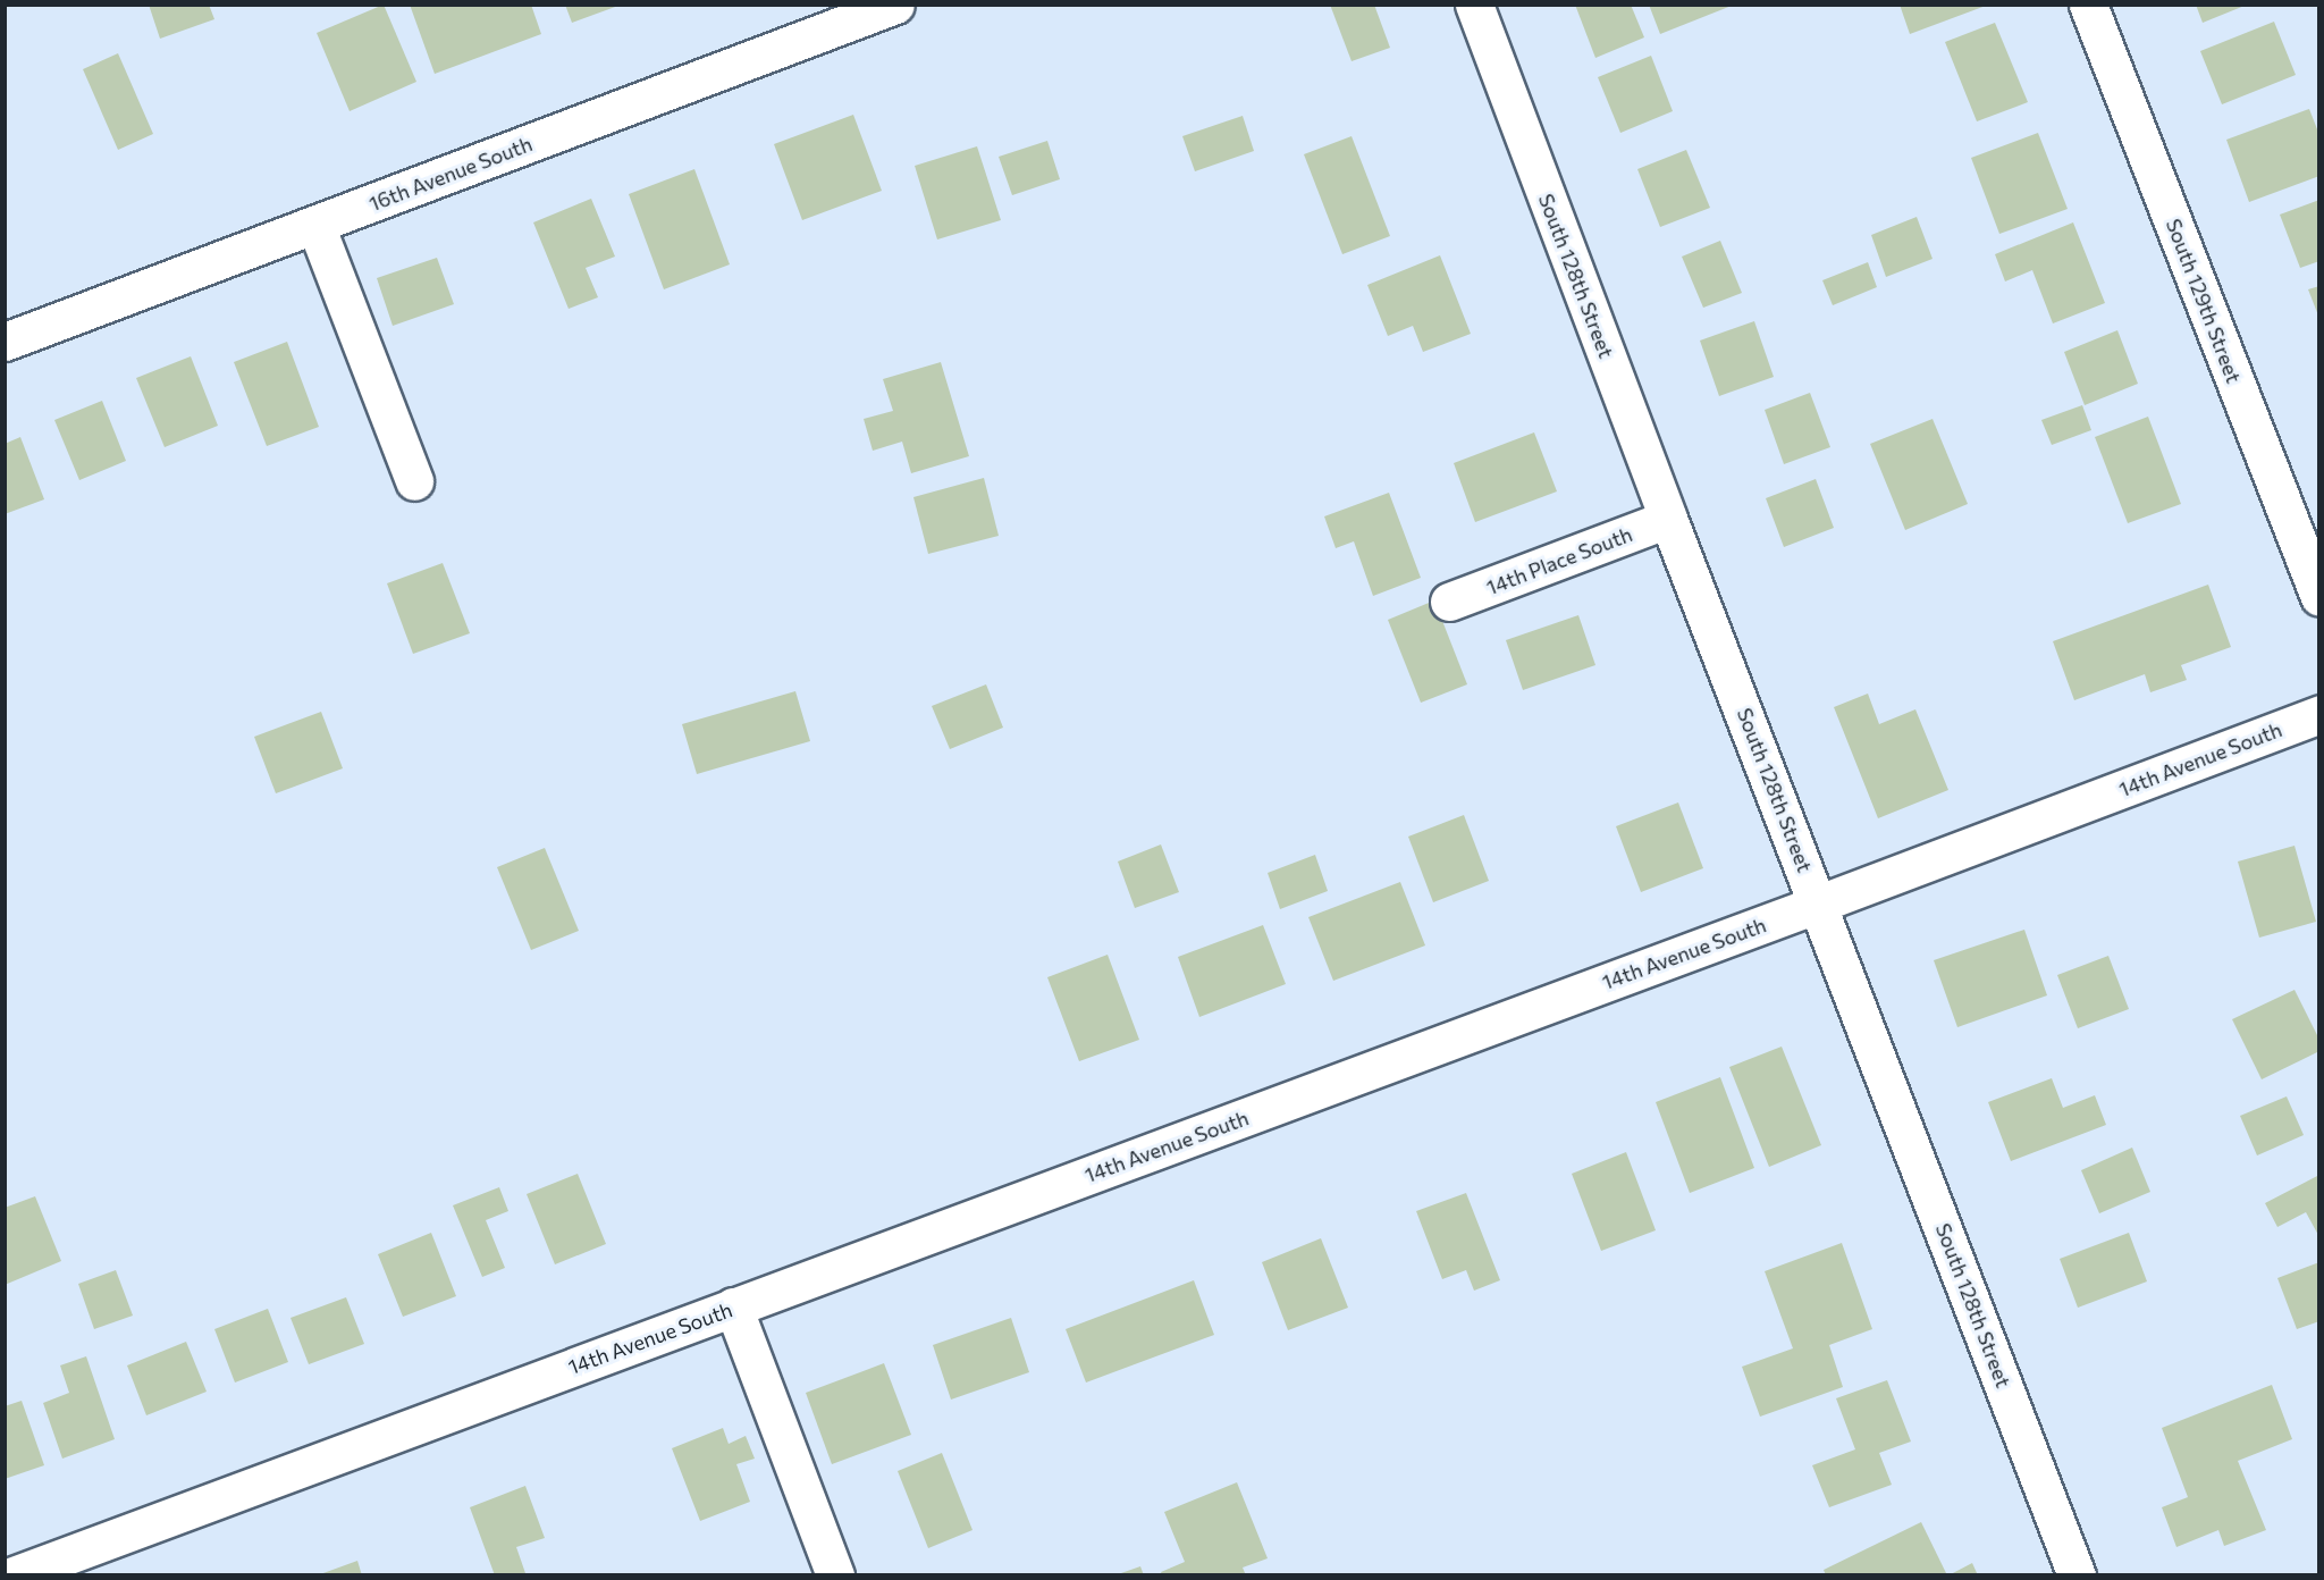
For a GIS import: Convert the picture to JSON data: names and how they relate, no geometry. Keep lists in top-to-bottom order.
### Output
{
  "streets": {
    "street": [
      "16th Avenue South",
      "South 128th Street",
      "South 129th Street",
      "14th Place South",
      "14th Avenue South"
    ]
  },
  "crossings": [
    ["South 128th Street", "14th Place South"],
    ["South 128th Street", "14th Avenue South"]
  ]
}
